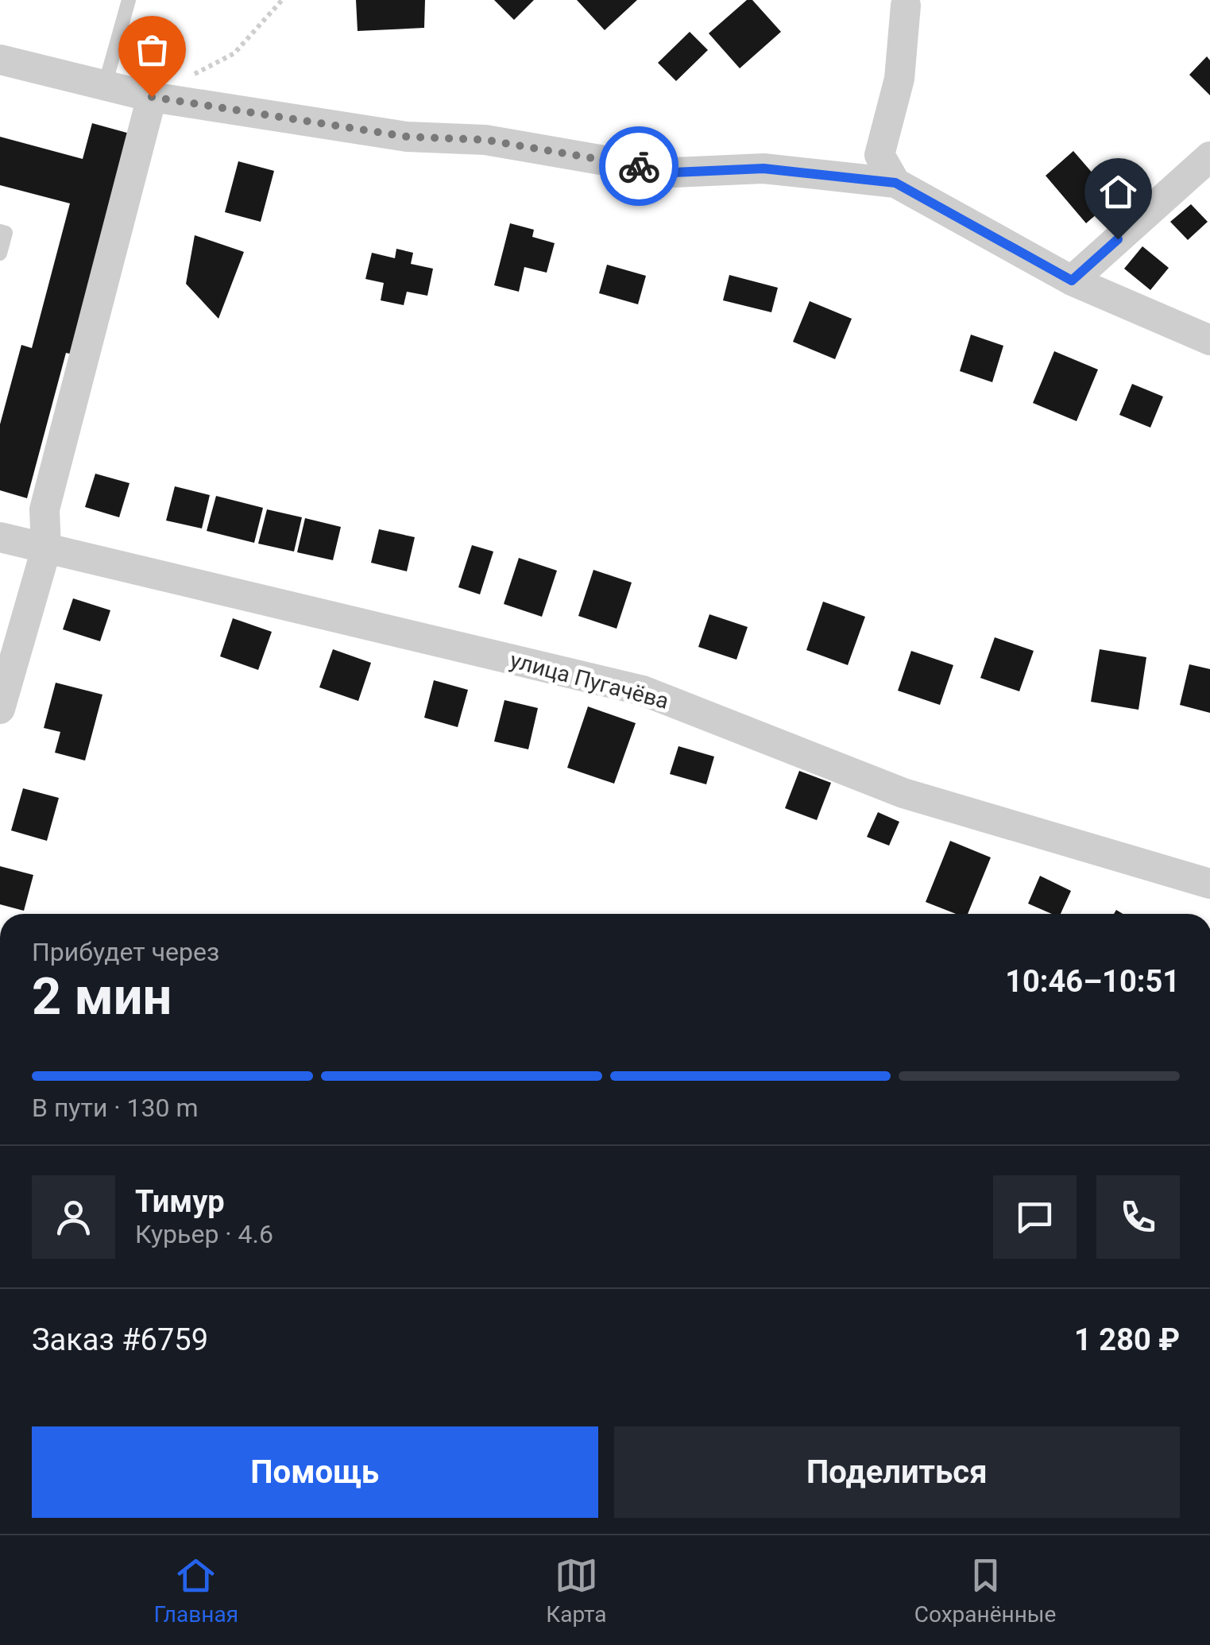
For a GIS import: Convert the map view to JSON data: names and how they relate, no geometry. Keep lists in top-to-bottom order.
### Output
{
  "streets": {
    "street": ["улица Пугачёва"]
  },
  "page": {
    "heading": ["2 мин", "Прибудет через", "10:46–10:51"],
    "panel": [
      "Тимур",
      "Курьер · 4.6",
      "Заказ #6759",
      "1 280 ₽"
    ],
    "bar": "В пути · 130 m",
    "buttons": ["Помощь", "Поделиться"],
    "tabs": ["Главная", "Карта", "Сохранённые"]
  }
}
